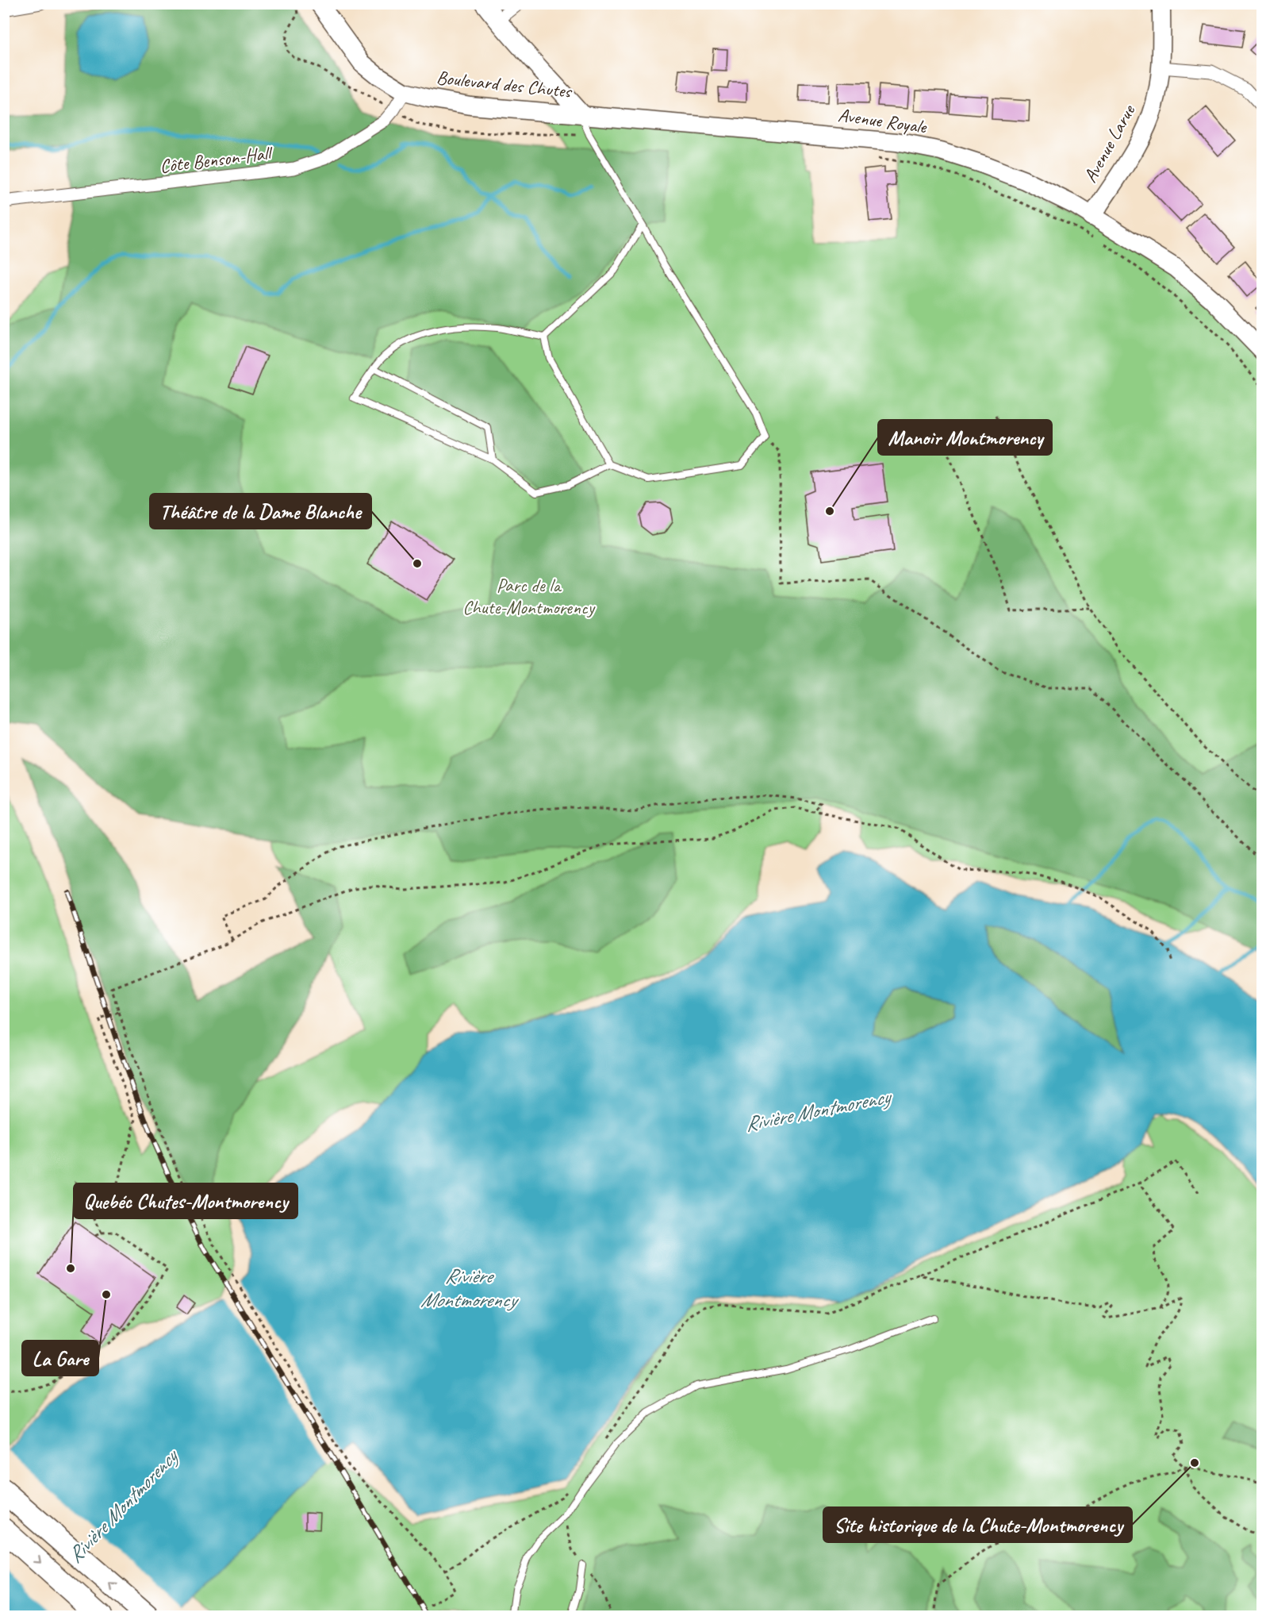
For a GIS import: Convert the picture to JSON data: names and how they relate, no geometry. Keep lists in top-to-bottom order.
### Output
{
  "streets": {
    "main road": ["Boulevard des Chutes", "Avenue Royale", "Avenue Larue"],
    "street": ["Côte Benson-Hall"]
  },
  "crossings": [
    ["Boulevard des Chutes", "Avenue Royale"],
    ["Boulevard des Chutes", "Côte Benson-Hall"],
    ["Avenue Royale", "Avenue Larue"]
  ],
  "water": ["Rivière Montmorency"],
  "parks": ["Parc de la Chute-Montmorency"],
  "places": [
    "Manoir Montmorency",
    "Théâtre de la Dame Blanche",
    "Quebéc Chutes-Montmorency",
    "La Gare",
    "Site historique de la Chute-Montmorency"
  ]
}
